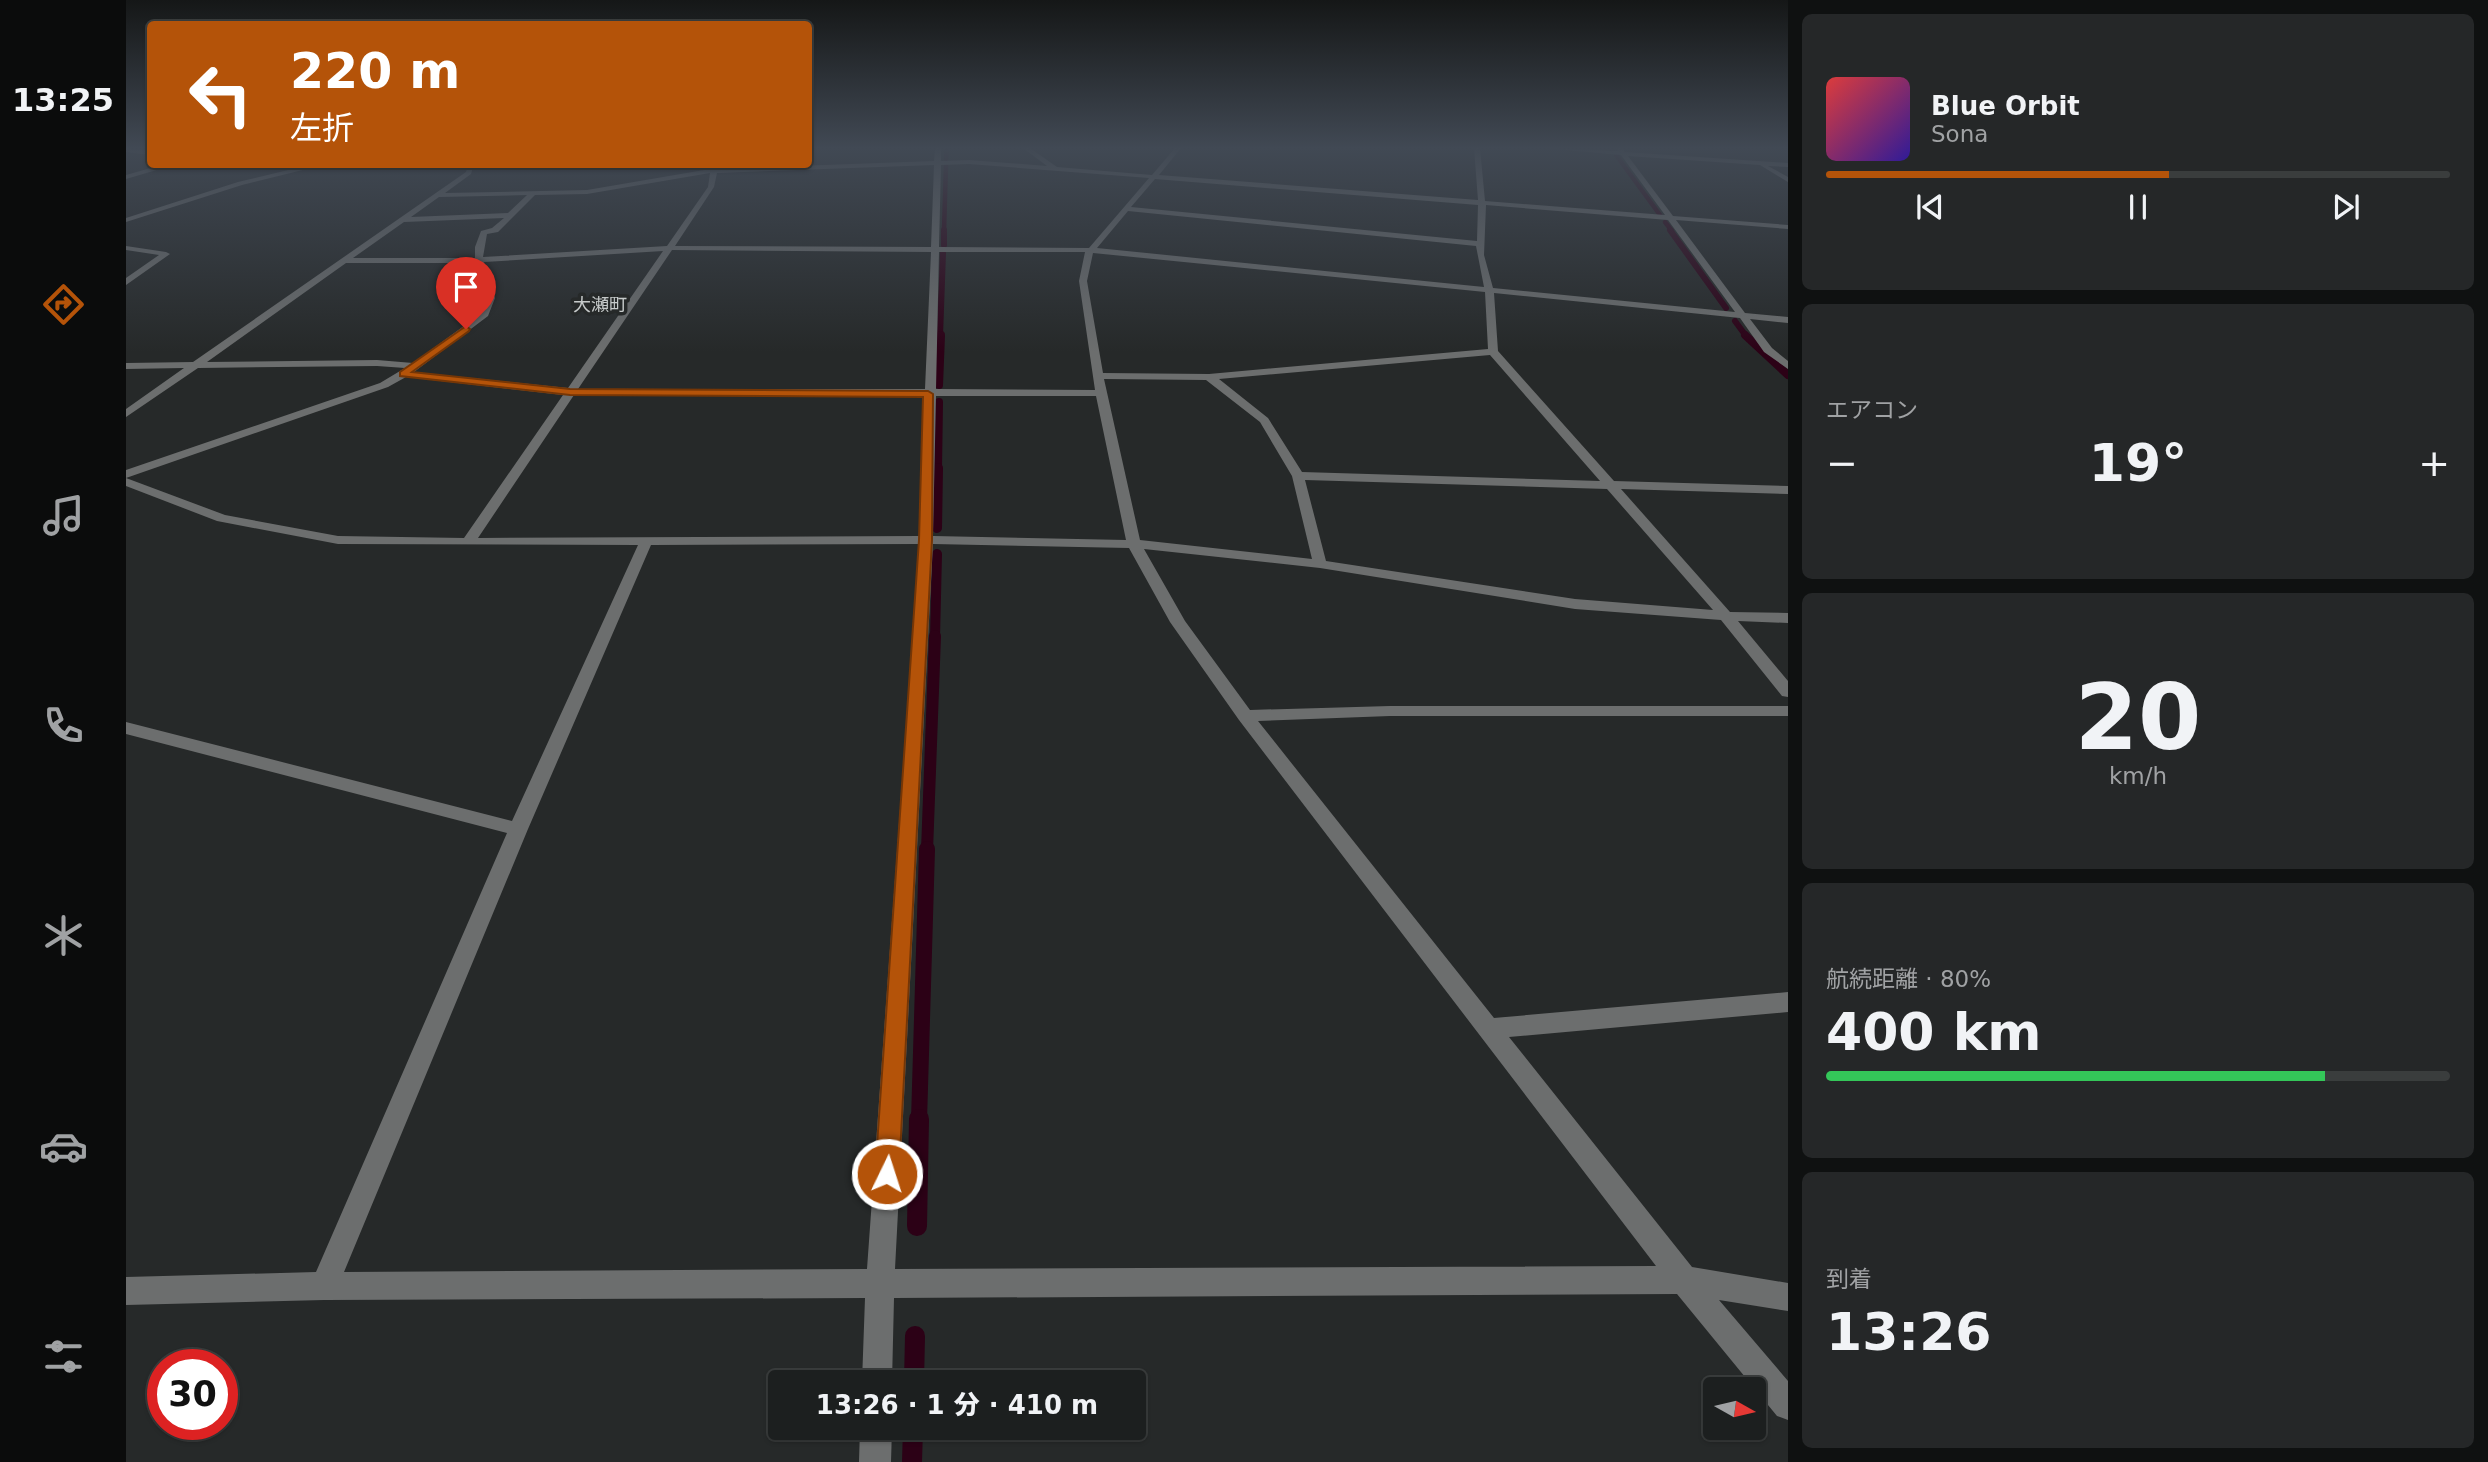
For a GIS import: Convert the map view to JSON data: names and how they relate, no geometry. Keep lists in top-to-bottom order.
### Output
{
  "districts": ["大瀬町"],
  "north": "right",
  "page": {
    "tabs": "13:25",
    "turn": ["220 m", "左折"],
    "song": ["Blue Orbit", "Sona"],
    "tile": [
      "エアコン",
      ["20", "km/h"],
      ["航続距離 · 80%", "400 km"],
      ["到着", "13:26"]
    ],
    "heat": ["−", "19°", "+"],
    "limit": "30",
    "trip": "13:26 · 1 分 · 410 m"
  }
}
